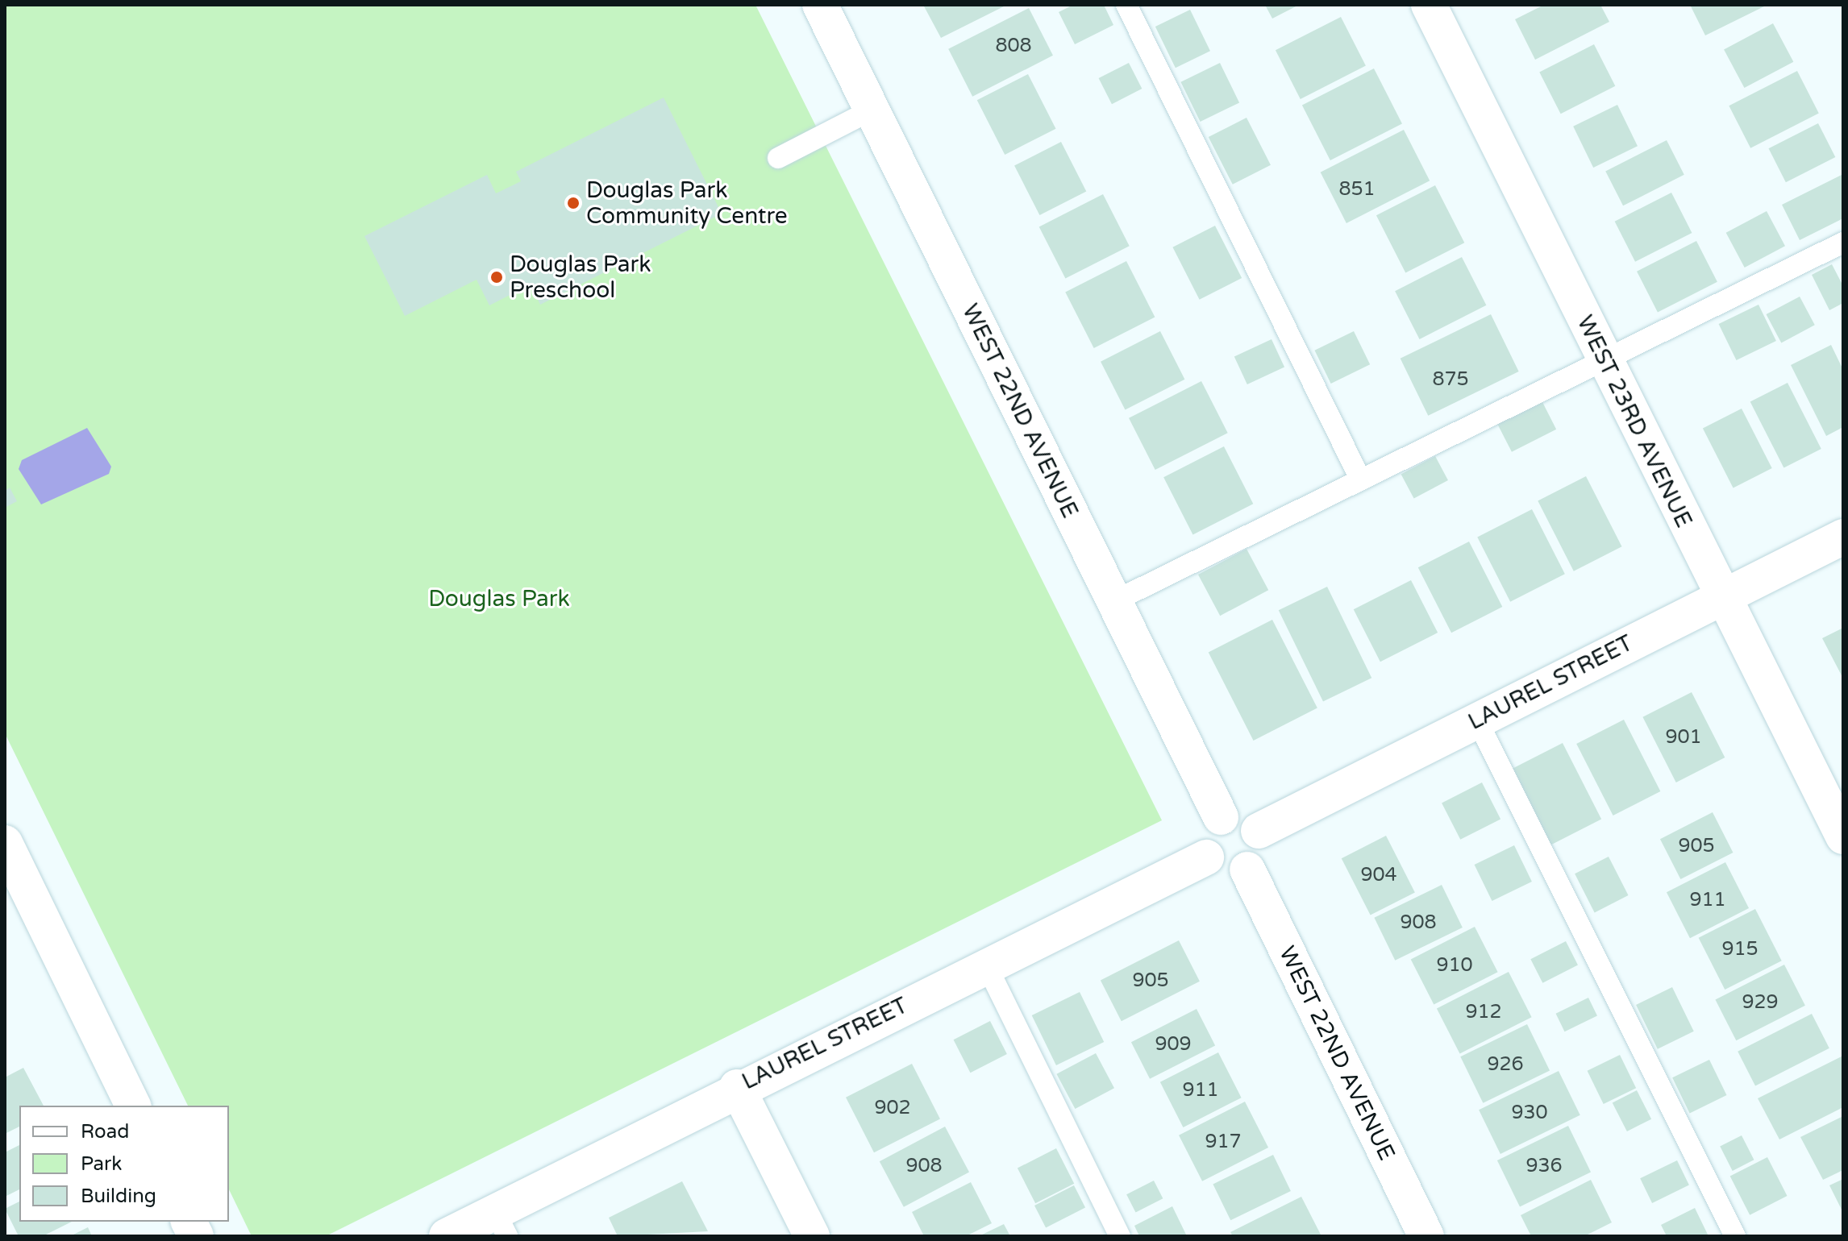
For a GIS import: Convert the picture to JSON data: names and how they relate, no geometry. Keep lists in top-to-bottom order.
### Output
{
  "streets": {
    "street": ["WEST 22ND AVENUE", "WEST 23RD AVENUE", "LAUREL STREET"]
  },
  "crossings": [
    ["WEST 22ND AVENUE", "LAUREL STREET"],
    ["WEST 23RD AVENUE", "LAUREL STREET"]
  ],
  "parks": ["Douglas Park"],
  "places": ["Douglas Park Community Centre", "Douglas Park Preschool"],
  "house_numbers": [
    "808",
    "851",
    "875",
    "901",
    "905",
    "904",
    "911",
    "908",
    "915",
    "910",
    "905",
    "929",
    "912",
    "909",
    "926",
    "911",
    "902",
    "930",
    "917",
    "908",
    "936"
  ],
  "legend": ["Road", "Park", "Building"]
}
